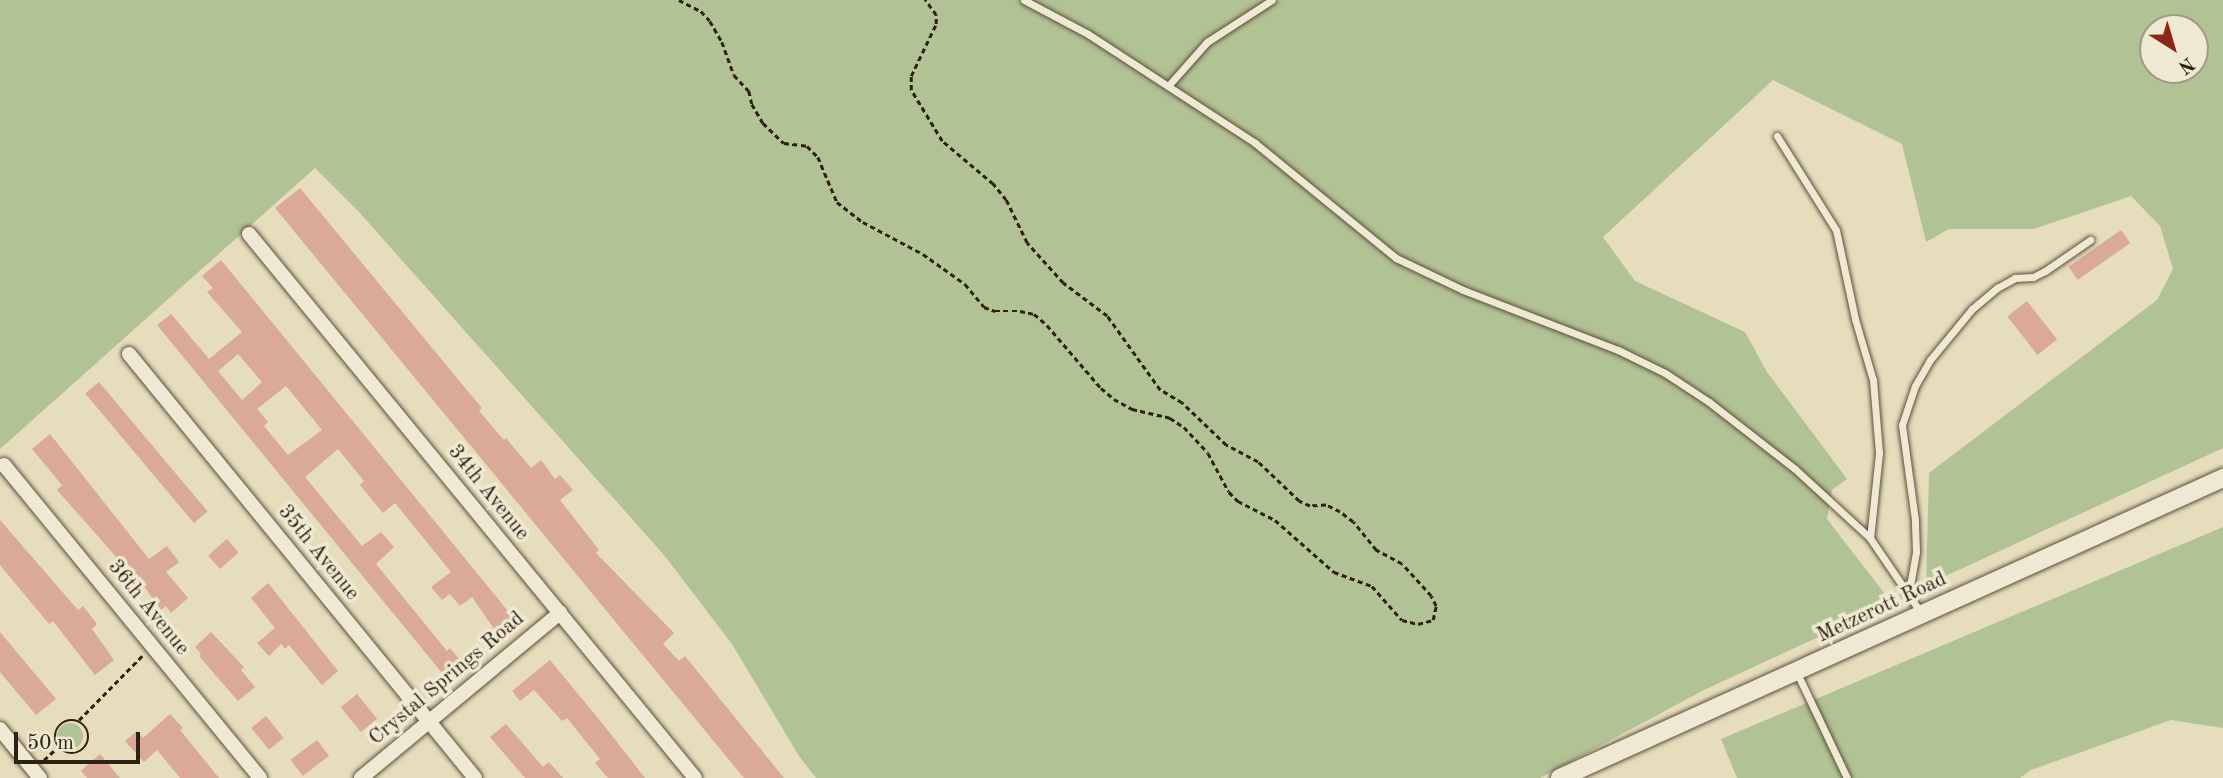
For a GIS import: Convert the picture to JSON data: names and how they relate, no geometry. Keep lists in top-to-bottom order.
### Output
{
  "streets": {
    "street": [
      "34th Avenue",
      "35th Avenue",
      "36th Avenue",
      "Metzerott Road",
      "Crystal Springs Road"
    ]
  },
  "crossings": [
    ["34th Avenue", "Crystal Springs Road"],
    ["35th Avenue", "Crystal Springs Road"]
  ],
  "scale_bar": "50 m",
  "north": "bottom right"
}
